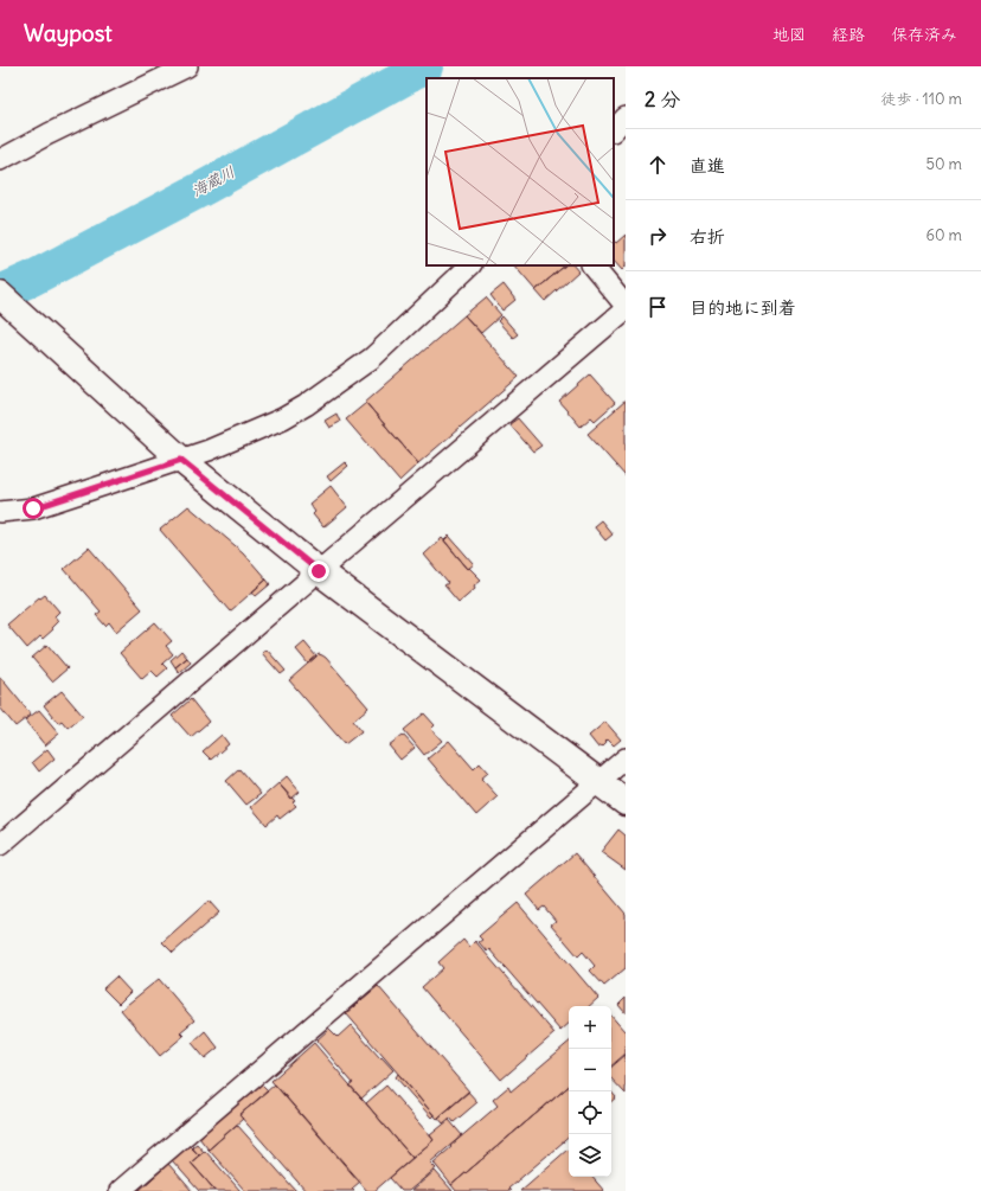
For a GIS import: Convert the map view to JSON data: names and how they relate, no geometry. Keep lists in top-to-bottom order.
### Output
{
  "water": ["海蔵川"],
  "page": {
    "header": "Waypost",
    "nav": ["地図", "経路", "保存済み"],
    "heading": ["2 分", "徒歩 · 110 m"],
    "list": [
      ["直進", "50 m"],
      ["右折", "60 m"],
      "目的地に到着"
    ],
    "map_buttons": ["+", "−"]
  }
}
